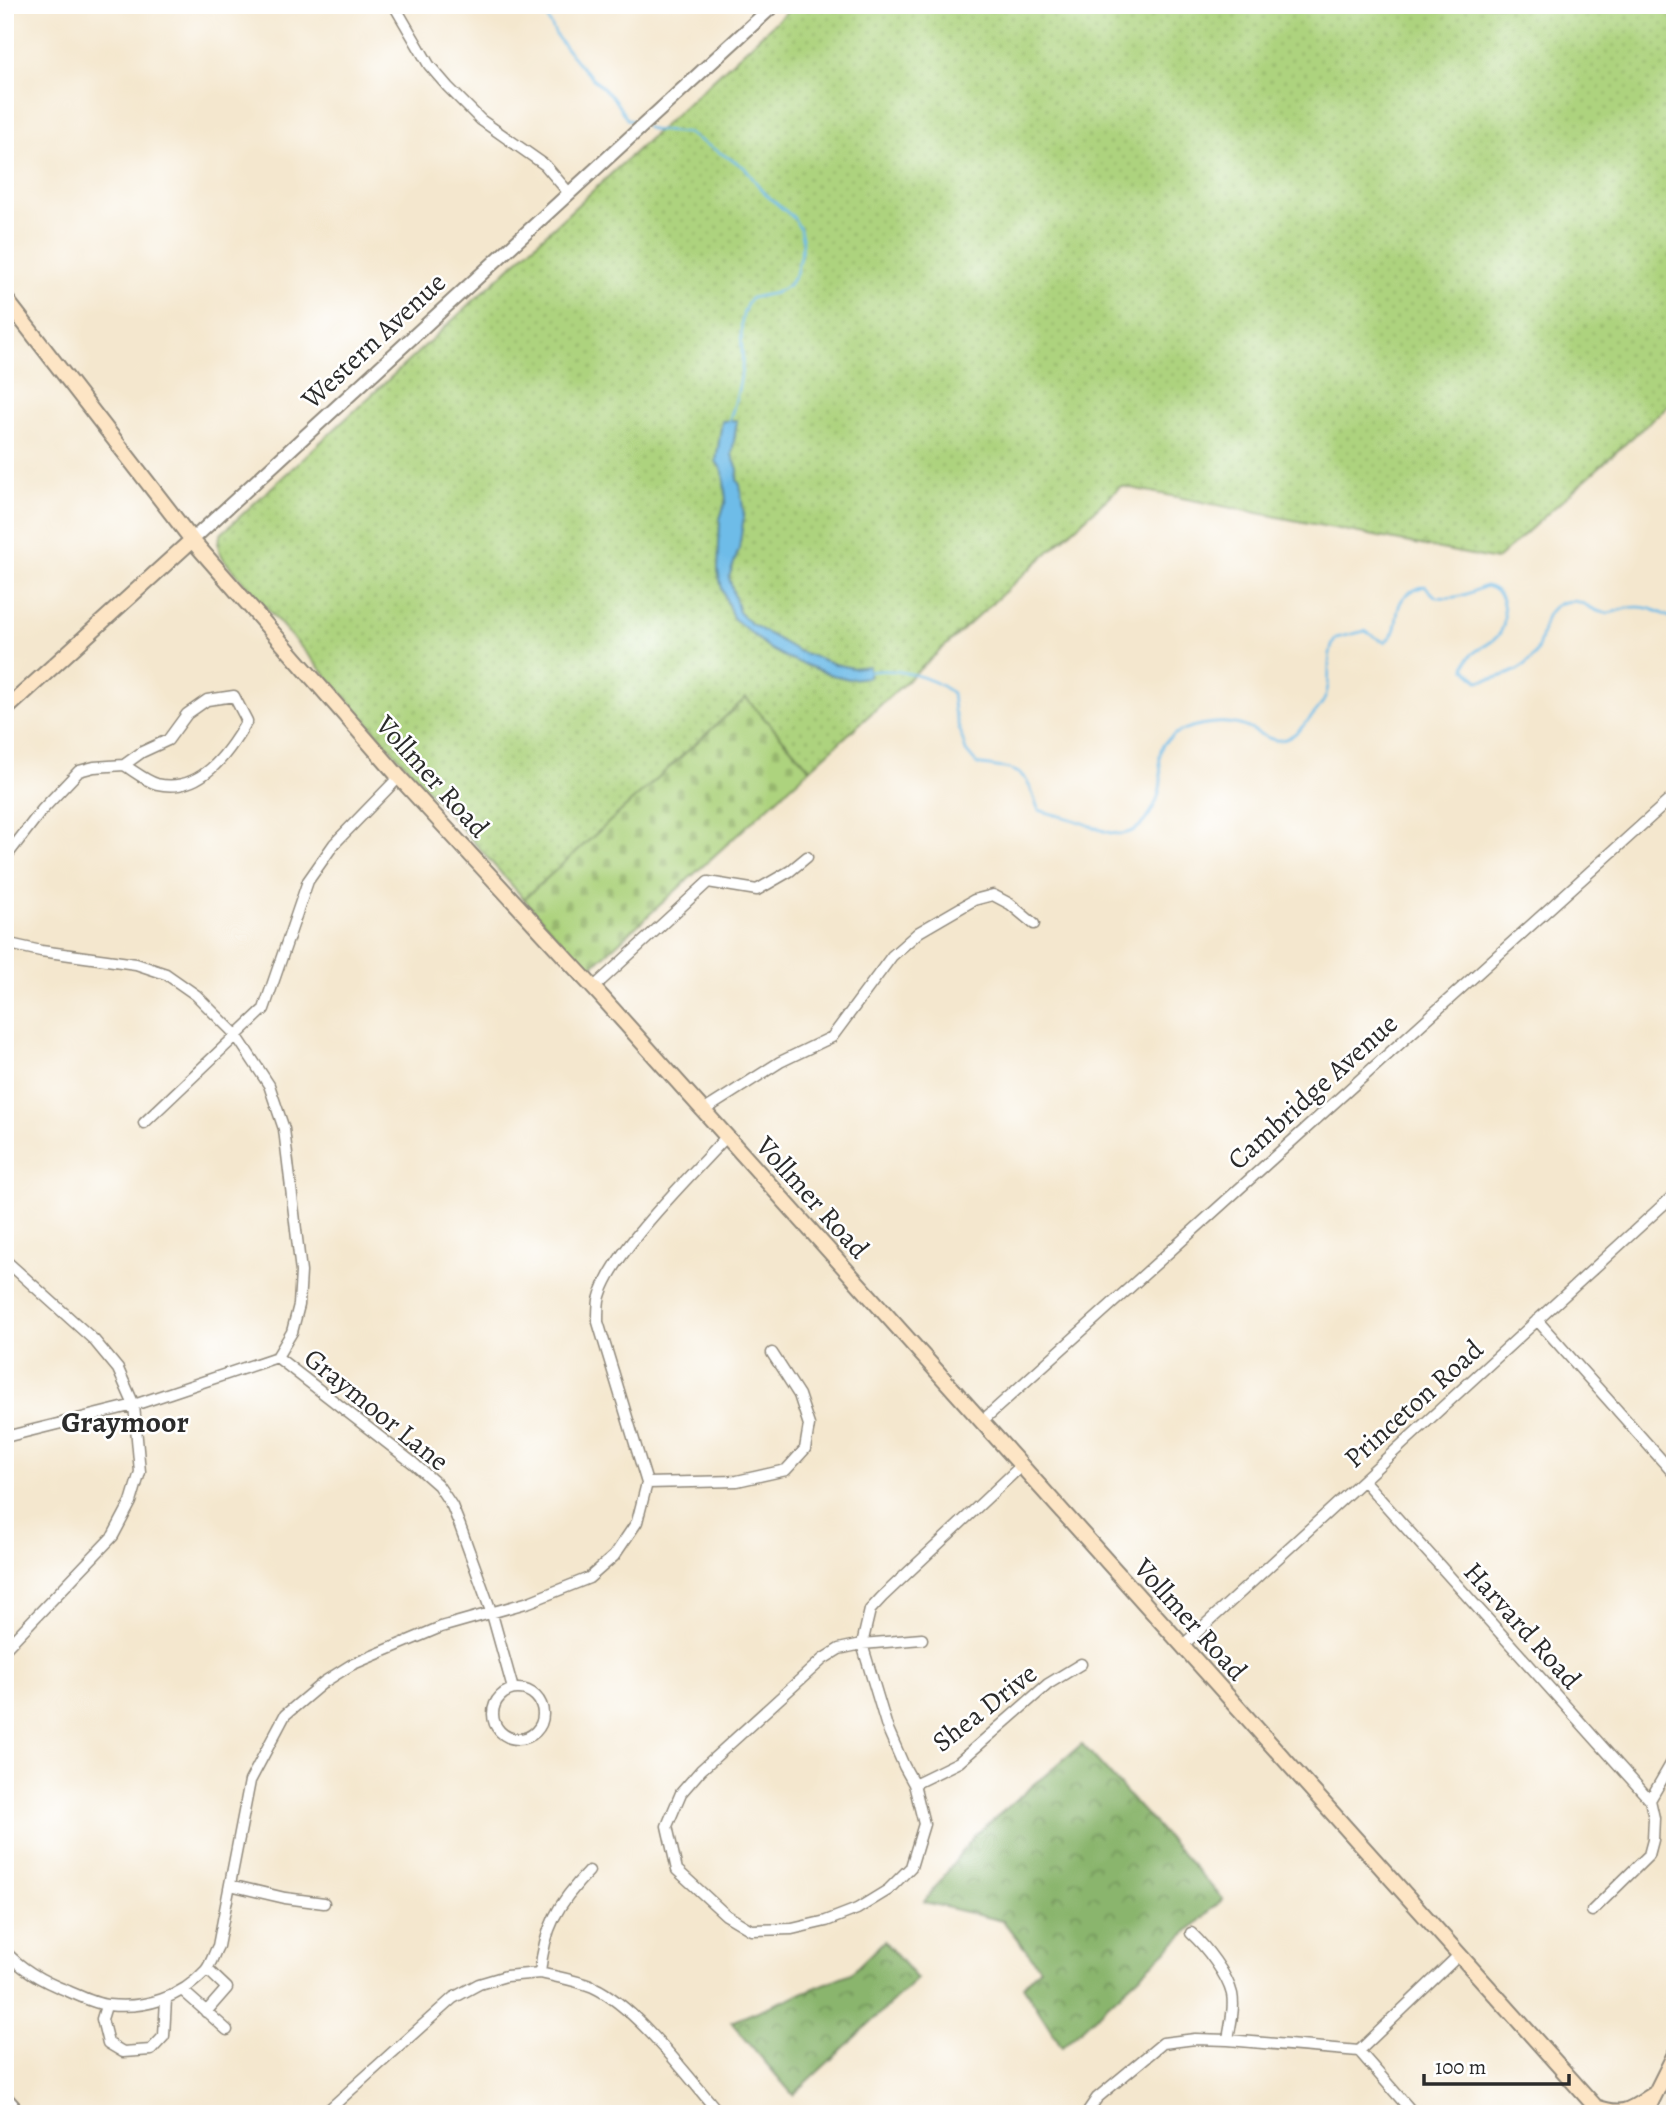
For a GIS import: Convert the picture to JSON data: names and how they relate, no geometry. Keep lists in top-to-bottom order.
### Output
{
  "streets": {
    "main road": ["Western Avenue", "Vollmer Road"],
    "street": [
      "Cambridge Avenue",
      "Princeton Road",
      "Graymoor Lane",
      "Harvard Road",
      "Shea Drive"
    ]
  },
  "crossings": [
    ["Western Avenue", "Vollmer Road"],
    ["Vollmer Road", "Cambridge Avenue"],
    ["Vollmer Road", "Princeton Road"],
    ["Princeton Road", "Harvard Road"]
  ],
  "districts": ["Graymoor"],
  "scale_bar": "100 m"
}
